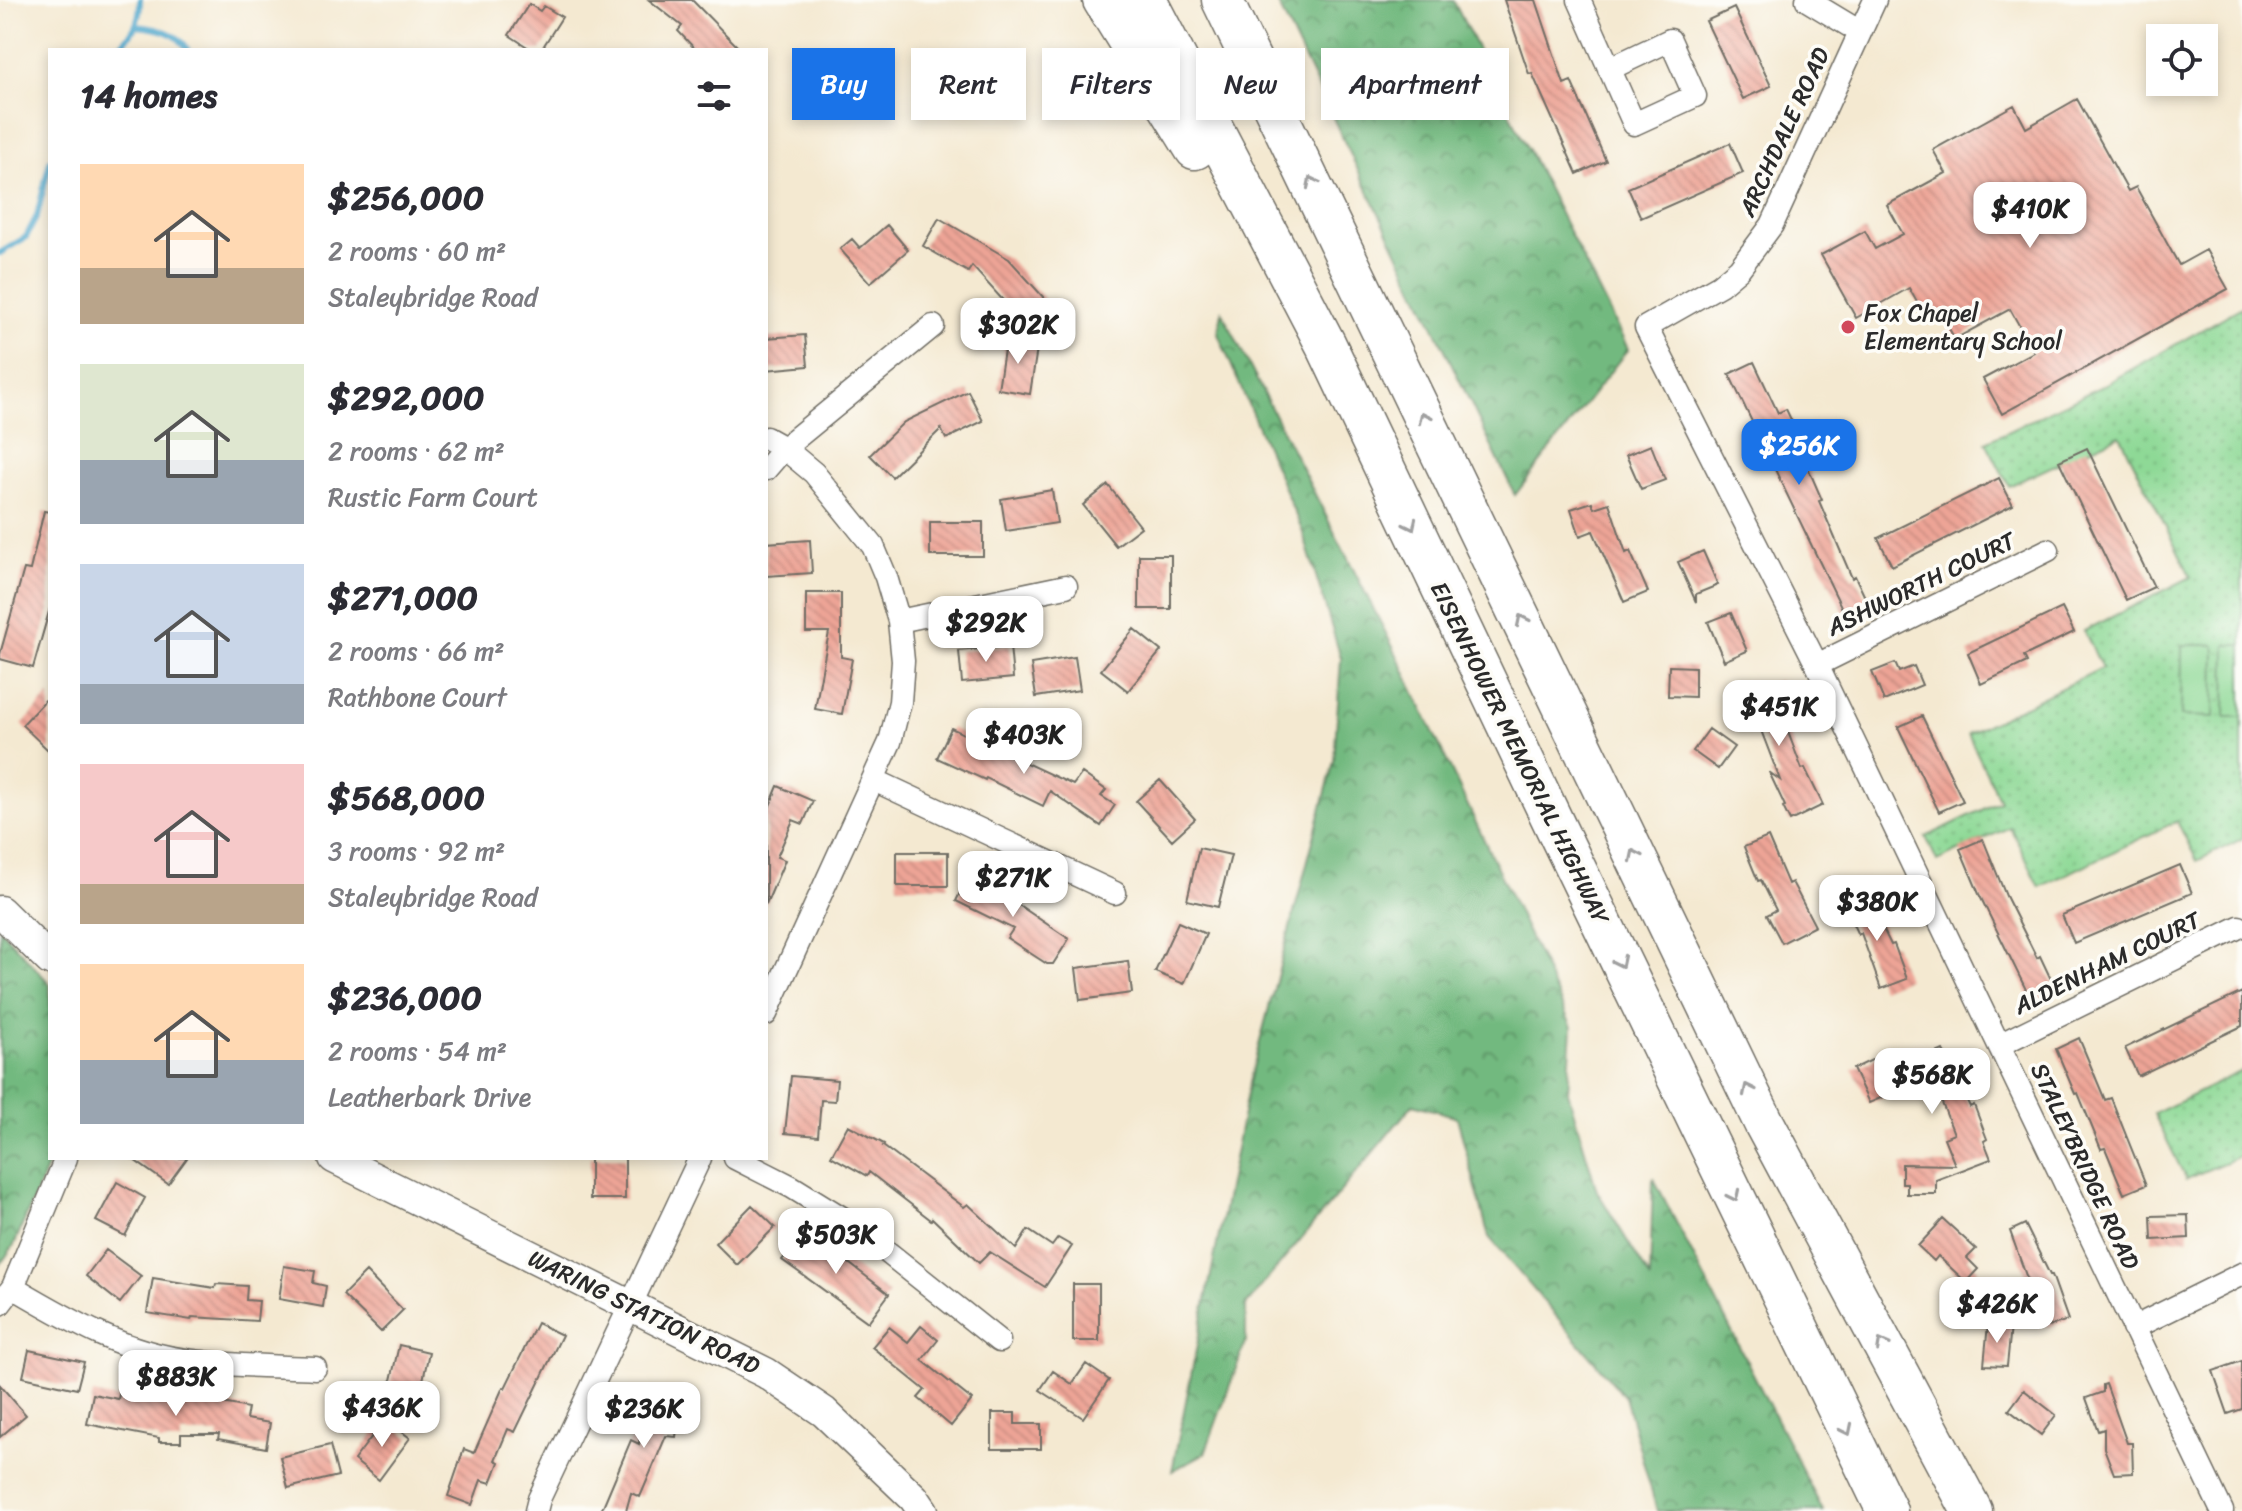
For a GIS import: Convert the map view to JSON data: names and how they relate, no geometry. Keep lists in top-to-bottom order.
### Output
{
  "streets": {
    "highway": ["EISENHOWER MEMORIAL HIGHWAY"],
    "street": [
      "ARCHDALE ROAD",
      "ASHWORTH COURT",
      "ALDENHAM COURT",
      "STALEYBRIDGE ROAD",
      "WARING STATION ROAD"
    ]
  },
  "crossings": [
    ["ARCHDALE ROAD", "STALEYBRIDGE ROAD"],
    ["ASHWORTH COURT", "STALEYBRIDGE ROAD"],
    ["ALDENHAM COURT", "STALEYBRIDGE ROAD"]
  ],
  "places": ["Fox Chapel Elementary School"],
  "page": {
    "chip": [
      "Buy",
      "Rent",
      "Filters",
      "New",
      "Apartment"
    ],
    "heading": "14 homes",
    "list": [
      {
        "name": "$256,000",
        "note": "2 rooms · 60 m² · Staleybridge Road"
      },
      {
        "name": "$292,000",
        "note": "2 rooms · 62 m² · Rustic Farm Court"
      },
      {
        "name": "$271,000",
        "note": "2 rooms · 66 m² · Rathbone Court"
      },
      {
        "name": "$568,000",
        "note": "3 rooms · 92 m² · Staleybridge Road"
      },
      {
        "name": "$236,000",
        "note": "2 rooms · 54 m² · Leatherbark Drive"
      }
    ],
    "price": [
      "$410K",
      "$302K",
      "$256K",
      "$292K",
      "$451K",
      "$403K",
      "$271K",
      "$380K",
      "$568K",
      "$503K",
      "$426K",
      "$883K",
      "$436K",
      "$236K"
    ]
  }
}
